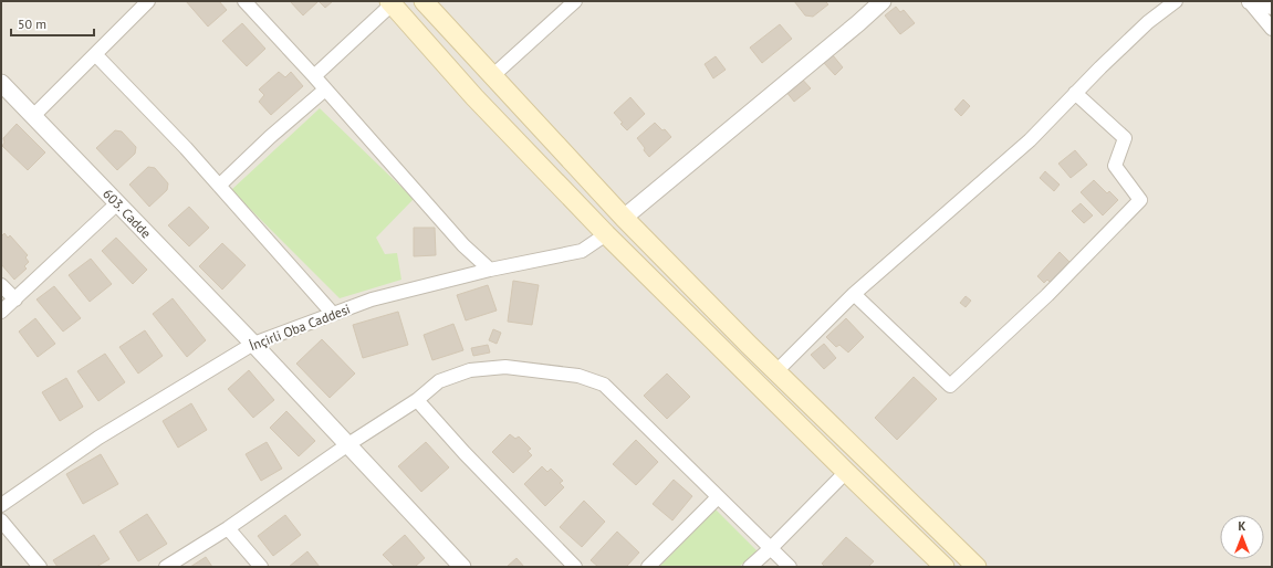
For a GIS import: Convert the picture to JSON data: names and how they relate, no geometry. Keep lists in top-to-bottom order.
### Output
{
  "streets": {
    "street": ["603. Cadde", "İnçirli Oba Caddesi"]
  },
  "crossings": [
    ["603. Cadde", "İnçirli Oba Caddesi"]
  ],
  "scale_bar": "50 m",
  "north": "top"
}
